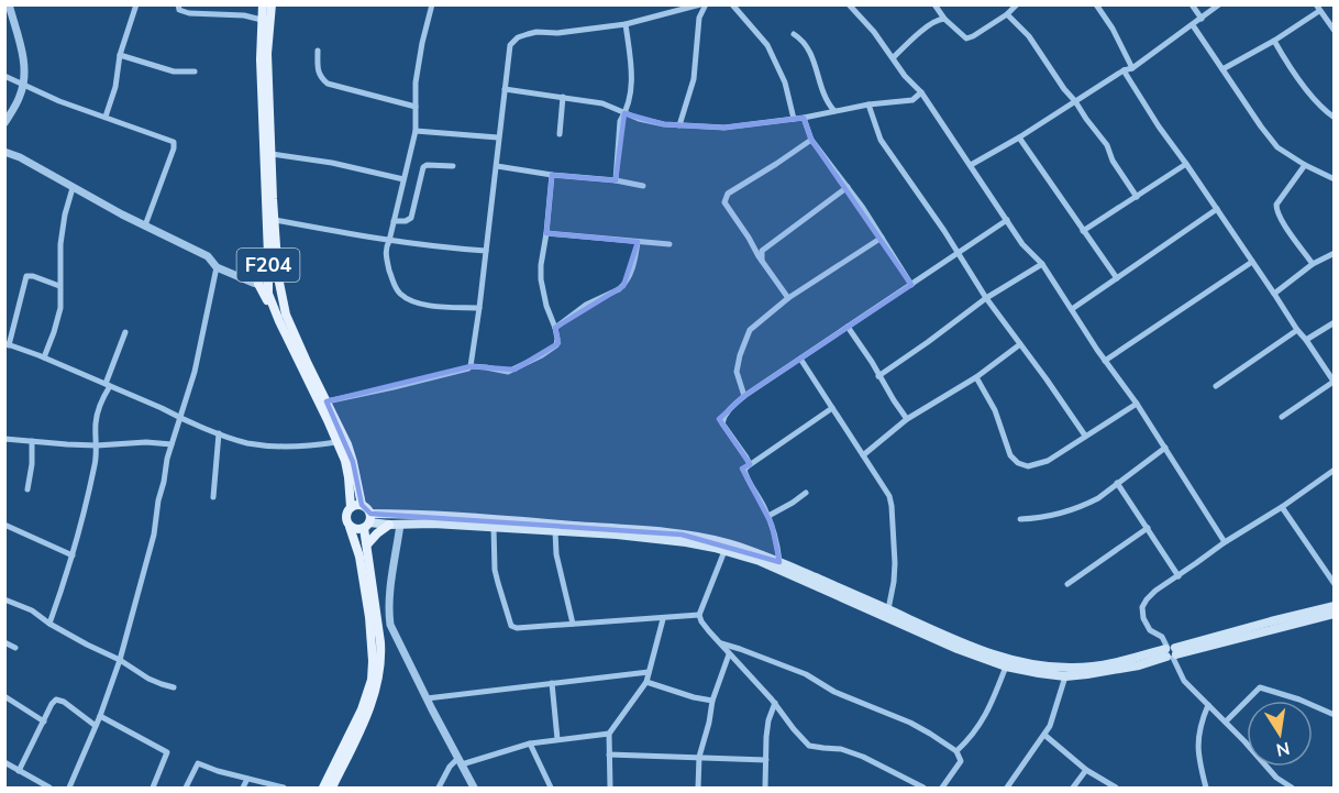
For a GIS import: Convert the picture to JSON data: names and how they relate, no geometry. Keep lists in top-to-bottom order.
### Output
{
  "streets": {
    "main road": ["F204"]
  },
  "north": "bottom"
}
